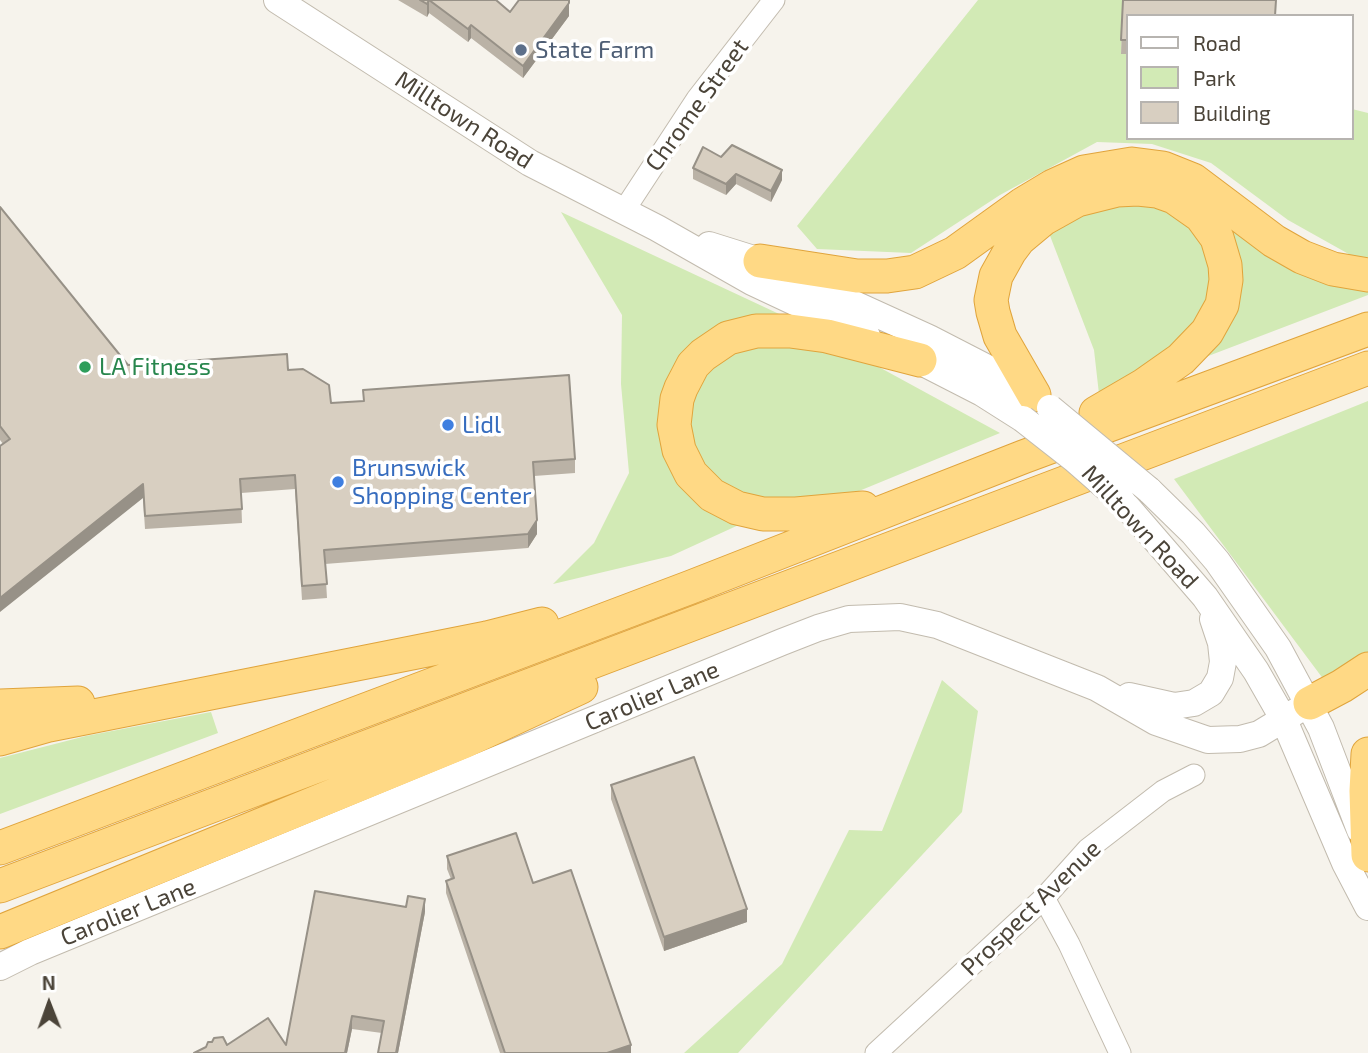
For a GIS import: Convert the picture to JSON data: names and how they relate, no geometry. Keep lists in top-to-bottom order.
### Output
{
  "streets": {
    "street": [
      "Chrome Street",
      "Milltown Road",
      "Carolier Lane",
      "Prospect Avenue"
    ]
  },
  "crossings": [
    ["Chrome Street", "Milltown Road"],
    ["Milltown Road", "Carolier Lane"]
  ],
  "places": [
    "State Farm",
    "LA Fitness",
    "Lidl",
    "Brunswick Shopping Center"
  ],
  "legend": ["Road", "Park", "Building"],
  "north": "top"
}
